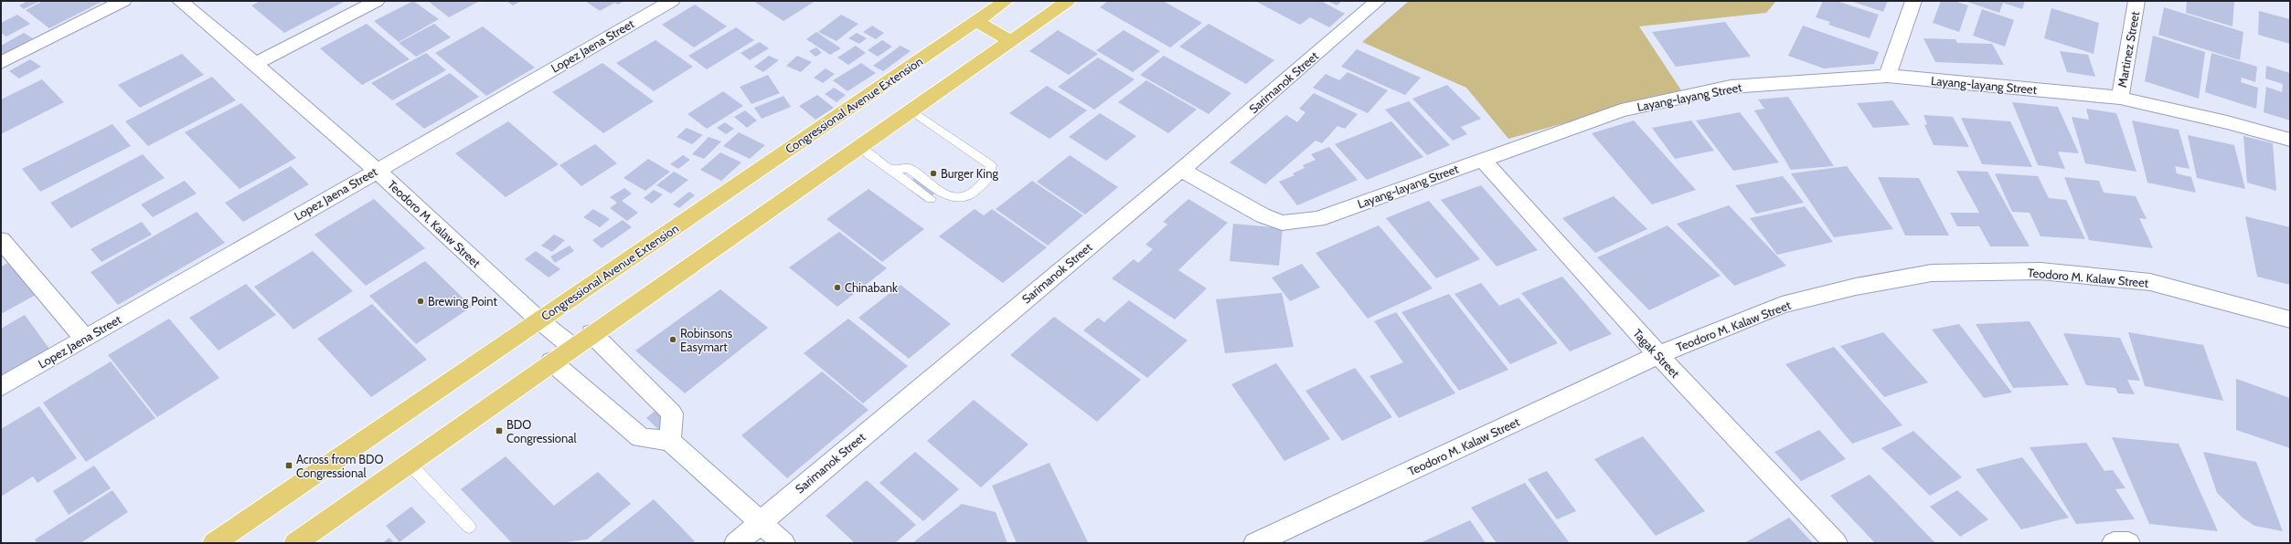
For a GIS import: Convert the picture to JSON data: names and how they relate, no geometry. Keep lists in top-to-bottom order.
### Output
{
  "streets": {
    "main road": ["Congressional Avenue Extension"],
    "street": [
      "Lopez Jaena Street",
      "Martinez Street",
      "Sarimanok Street",
      "Layang-layang Street",
      "Teodoro M. Kalaw Street",
      "Tagak Street"
    ]
  },
  "crossings": [
    ["Lopez Jaena Street", "Teodoro M. Kalaw Street"],
    ["Martinez Street", "Layang-layang Street"],
    ["Sarimanok Street", "Layang-layang Street"],
    ["Layang-layang Street", "Tagak Street"],
    ["Congressional Avenue Extension", "Teodoro M. Kalaw Street"],
    ["Teodoro M. Kalaw Street", "Tagak Street"]
  ],
  "places": {
    "other": [
      "Burger King",
      "Chinabank",
      "Brewing Point",
      "Robinsons Easymart"
    ],
    "transit": ["BDO Congressional", "Across from BDO Congressional"]
  }
}
